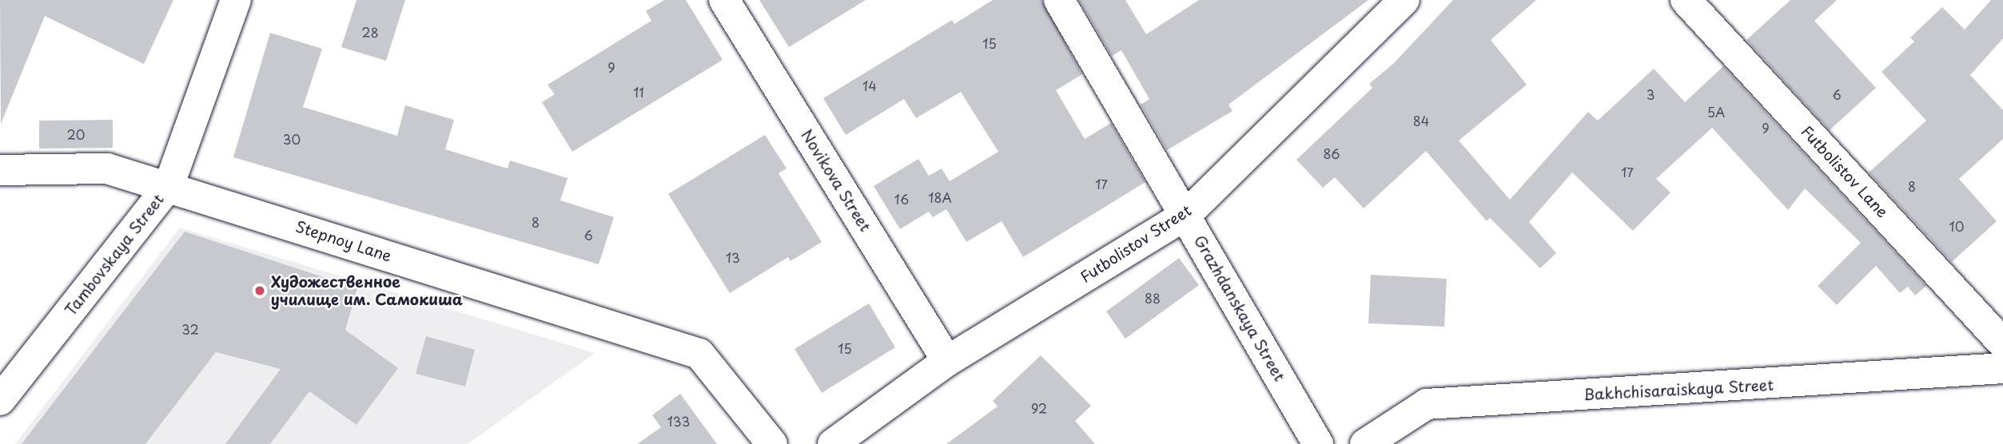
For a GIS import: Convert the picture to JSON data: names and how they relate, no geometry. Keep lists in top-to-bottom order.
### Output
{
  "streets": {
    "street": [
      "Futbolistov Lane",
      "Novikova Street",
      "Stepnoy Lane",
      "Futbolistov Street",
      "Tambovskaya Street",
      "Grazhdanskaya Street",
      "Bakhchisaraiskaya Street"
    ]
  },
  "crossings": [
    ["Novikova Street", "Futbolistov Street"],
    ["Stepnoy Lane", "Tambovskaya Street"],
    ["Futbolistov Street", "Grazhdanskaya Street"]
  ],
  "places": ["Художественное училище им. Самокиша"],
  "house_numbers": [
    "28",
    "15",
    "9",
    "14",
    "11",
    "3",
    "6",
    "5А",
    "84",
    "9",
    "20",
    "30",
    "86",
    "17",
    "17",
    "8",
    "18А",
    "16",
    "8",
    "10",
    "6",
    "13",
    "88",
    "32",
    "15",
    "92",
    "133"
  ]
}
